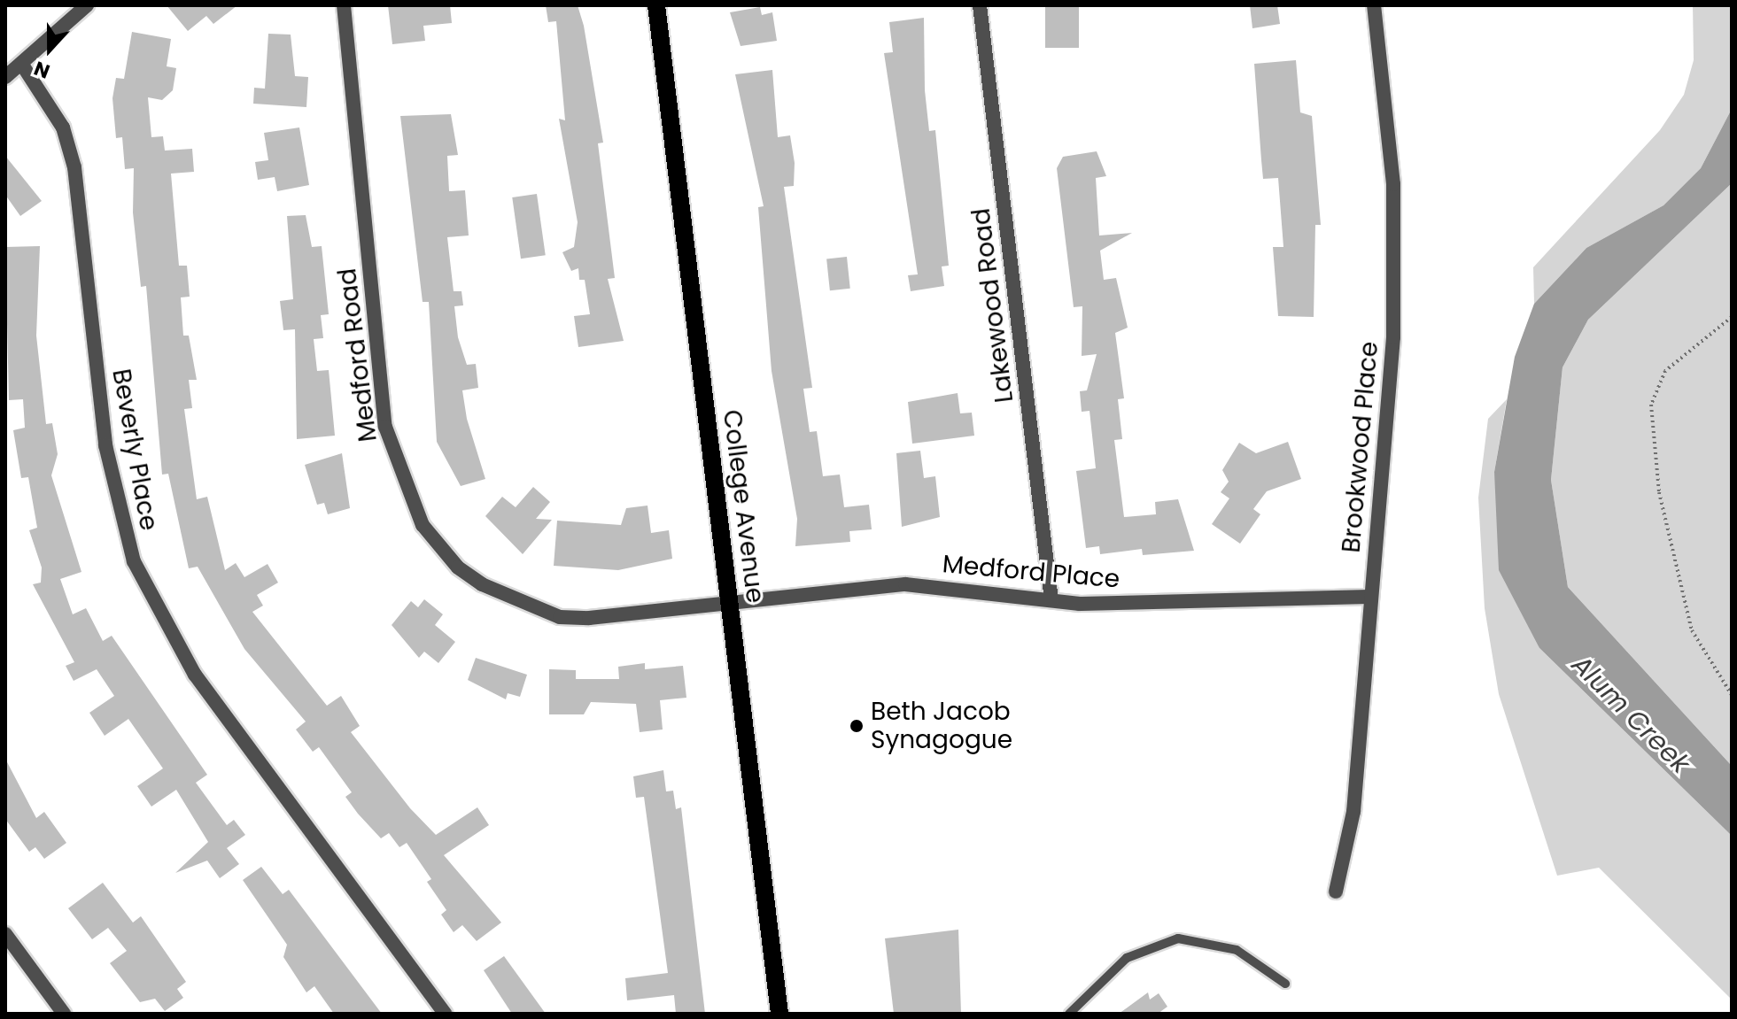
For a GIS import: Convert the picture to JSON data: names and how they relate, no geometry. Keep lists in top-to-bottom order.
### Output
{
  "streets": {
    "main road": ["College Avenue"],
    "street": [
      "Lakewood Road",
      "Medford Road",
      "Brookwood Place",
      "Beverly Place",
      "Medford Place"
    ]
  },
  "crossings": [
    ["Lakewood Road", "Medford Place"],
    ["Medford Road", "College Avenue"],
    ["Medford Road", "Medford Place"],
    ["Brookwood Place", "Medford Place"],
    ["College Avenue", "Medford Place"]
  ],
  "water": ["Alum Creek"],
  "places": ["Beth Jacob Synagogue"],
  "north": "bottom"
}
